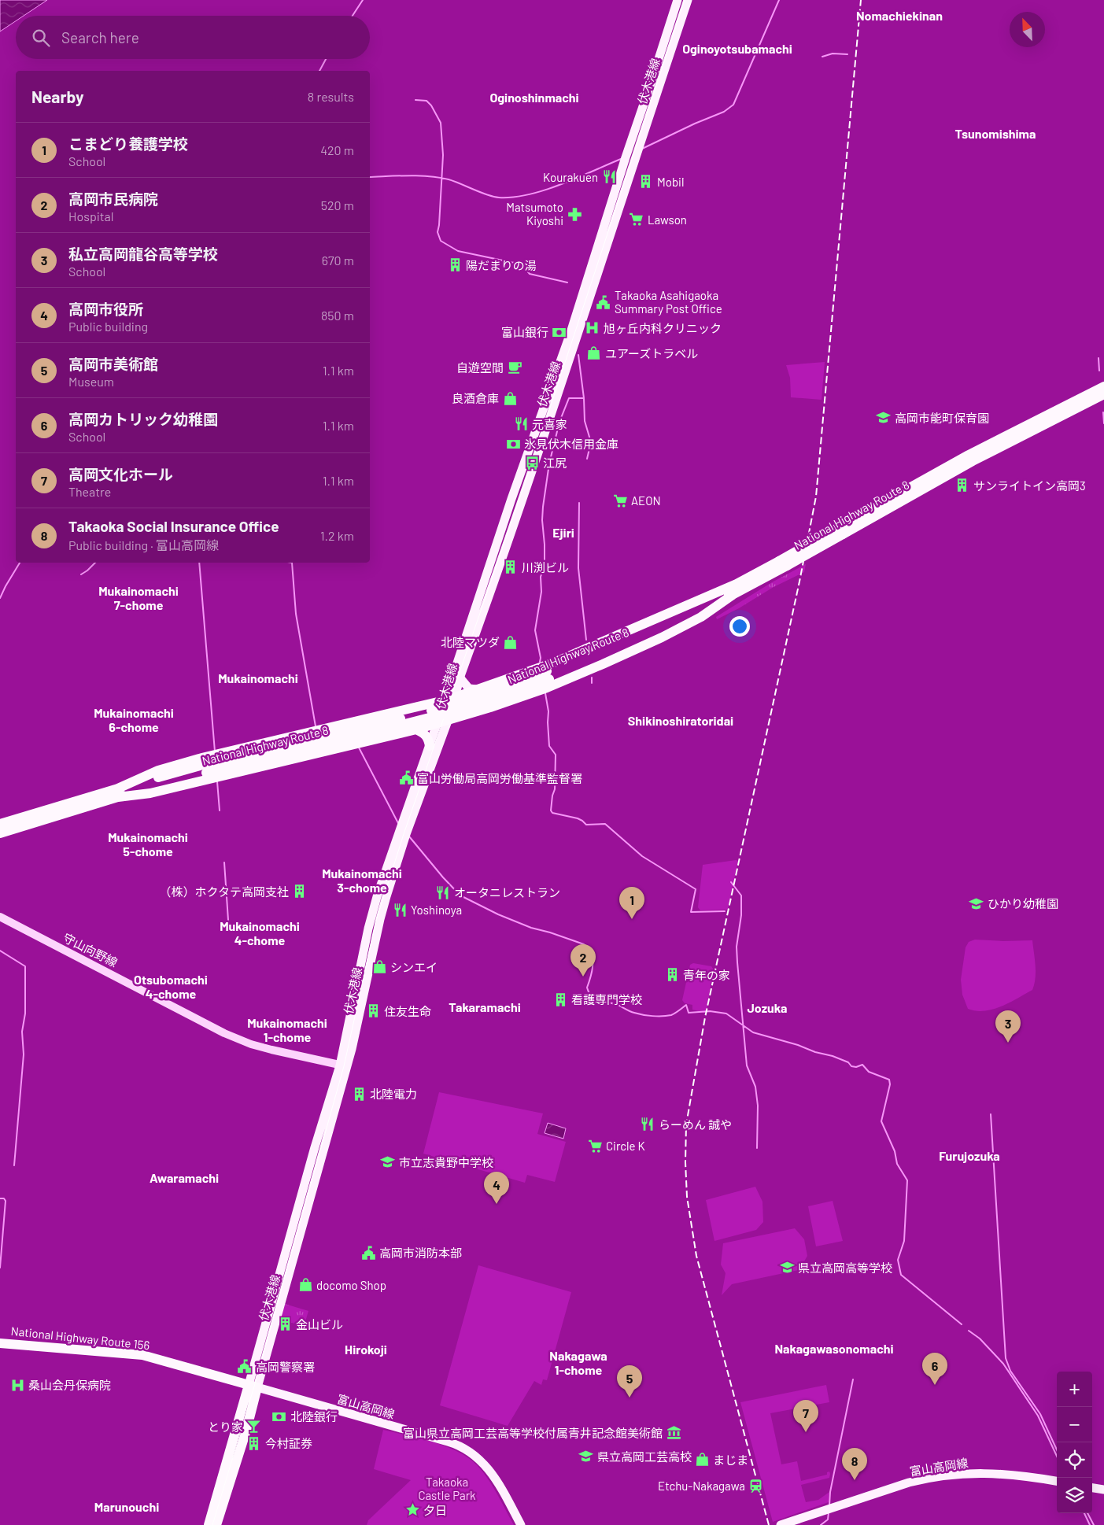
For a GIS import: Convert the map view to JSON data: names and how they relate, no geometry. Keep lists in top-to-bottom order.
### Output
{
  "streets": {
    "highway": ["National Highway Route 8", "National Highway Route 156"],
    "main road": ["伏木港線", "守山向野線", "富山高岡線"]
  },
  "crossings": [
    ["伏木港線", "守山向野線"],
    ["伏木港線", "National Highway Route 156"],
    ["伏木港線", "富山高岡線"],
    ["National Highway Route 156", "富山高岡線"]
  ],
  "districts": [
    "Nomachiekinan",
    "Oginoyotsubamachi",
    "Oginoshinmachi",
    "Tsunomishima",
    "Ejiri",
    "Mukainomachi 7-chome",
    "Mukainomachi",
    "Mukainomachi 6-chome",
    "Shikinoshiratoridai",
    "Mukainomachi 5-chome",
    "Mukainomachi 3-chome",
    "Mukainomachi 4-chome",
    "Otsubomachi 4-chome",
    "Takaramachi",
    "Jozuka",
    "Mukainomachi 1-chome",
    "Furujozuka",
    "Awaramachi",
    "Nakagawasonomachi",
    "Hirokoji",
    "Nakagawa 1-chome",
    "Marunouchi"
  ],
  "parks": ["Takaoka Castle Park"],
  "places": {
    "restaurant": [
      "Kourakuen",
      "元喜家",
      "オータニレストラン",
      "Yoshinoya",
      "らーめん 誠や"
    ],
    "building": [
      "Mobil",
      "陽だまりの湯",
      "サンライトイン高岡3",
      "川渕ビル",
      "（株）ホクタテ高岡支社",
      "青年の家",
      "看護専門学校",
      "住友生命",
      "北陸電力",
      "金山ビル",
      "今村証券"
    ],
    "pharmacy": ["Matsumoto Kiyoshi"],
    "supermarket": ["Lawson", "AEON", "Circle K"],
    "public building": [
      "Takaoka Asahigaoka Summary Post Office",
      "富山労働局高岡労働基準監督署",
      "高岡市消防本部",
      "高岡警察署"
    ],
    "hospital": ["旭ヶ丘内科クリニック", "桑山会丹保病院"],
    "bank": ["富山銀行", "氷見伏木信用金庫", "北陸銀行"],
    "shop": [
      "ユアーズトラベル",
      "良酒倉庫",
      "北陸マツダ",
      "シンエイ",
      "docomo Shop",
      "まじま"
    ],
    "cafe": ["自遊空間"],
    "school or university": [
      "高岡市能町保育園",
      "ひかり幼稚園",
      "市立志貴野中学校",
      "県立高岡高等学校",
      "県立高岡工芸高校"
    ],
    "bus stop": ["江尻"],
    "bar": ["とり家"],
    "museum": ["富山県立高岡工芸高等学校付属青井記念館美術館"],
    "station": ["Etchu-Nakagawa"],
    "place": ["夕日"]
  },
  "north": "top left",
  "page": {
    "search": "Search here",
    "heading": ["Nearby", "8 results"],
    "list": [
      {
        "mark": "1",
        "name": "こまどり養護学校",
        "note": "School",
        "value": "420 m"
      },
      {
        "mark": "2",
        "name": "高岡市民病院",
        "note": "Hospital",
        "value": "520 m"
      },
      {
        "mark": "3",
        "name": "私立高岡龍谷高等学校",
        "note": "School",
        "value": "670 m"
      },
      {
        "mark": "4",
        "name": "高岡市役所",
        "note": "Public building",
        "value": "850 m"
      },
      {
        "mark": "5",
        "name": "高岡市美術館",
        "note": "Museum",
        "value": "1.1 km"
      },
      {
        "mark": "6",
        "name": "高岡カトリック幼稚園",
        "note": "School",
        "value": "1.1 km"
      },
      {
        "mark": "7",
        "name": "高岡文化ホール",
        "note": "Theatre",
        "value": "1.1 km"
      },
      {
        "mark": "8",
        "name": "Takaoka Social Insurance Office",
        "note": "Public building · 富山高岡線",
        "value": "1.2 km"
      }
    ],
    "pins": [
      "1",
      "2",
      "3",
      "4",
      "6",
      "5",
      "7",
      "8"
    ],
    "map_buttons": ["+", "−"]
  }
}
